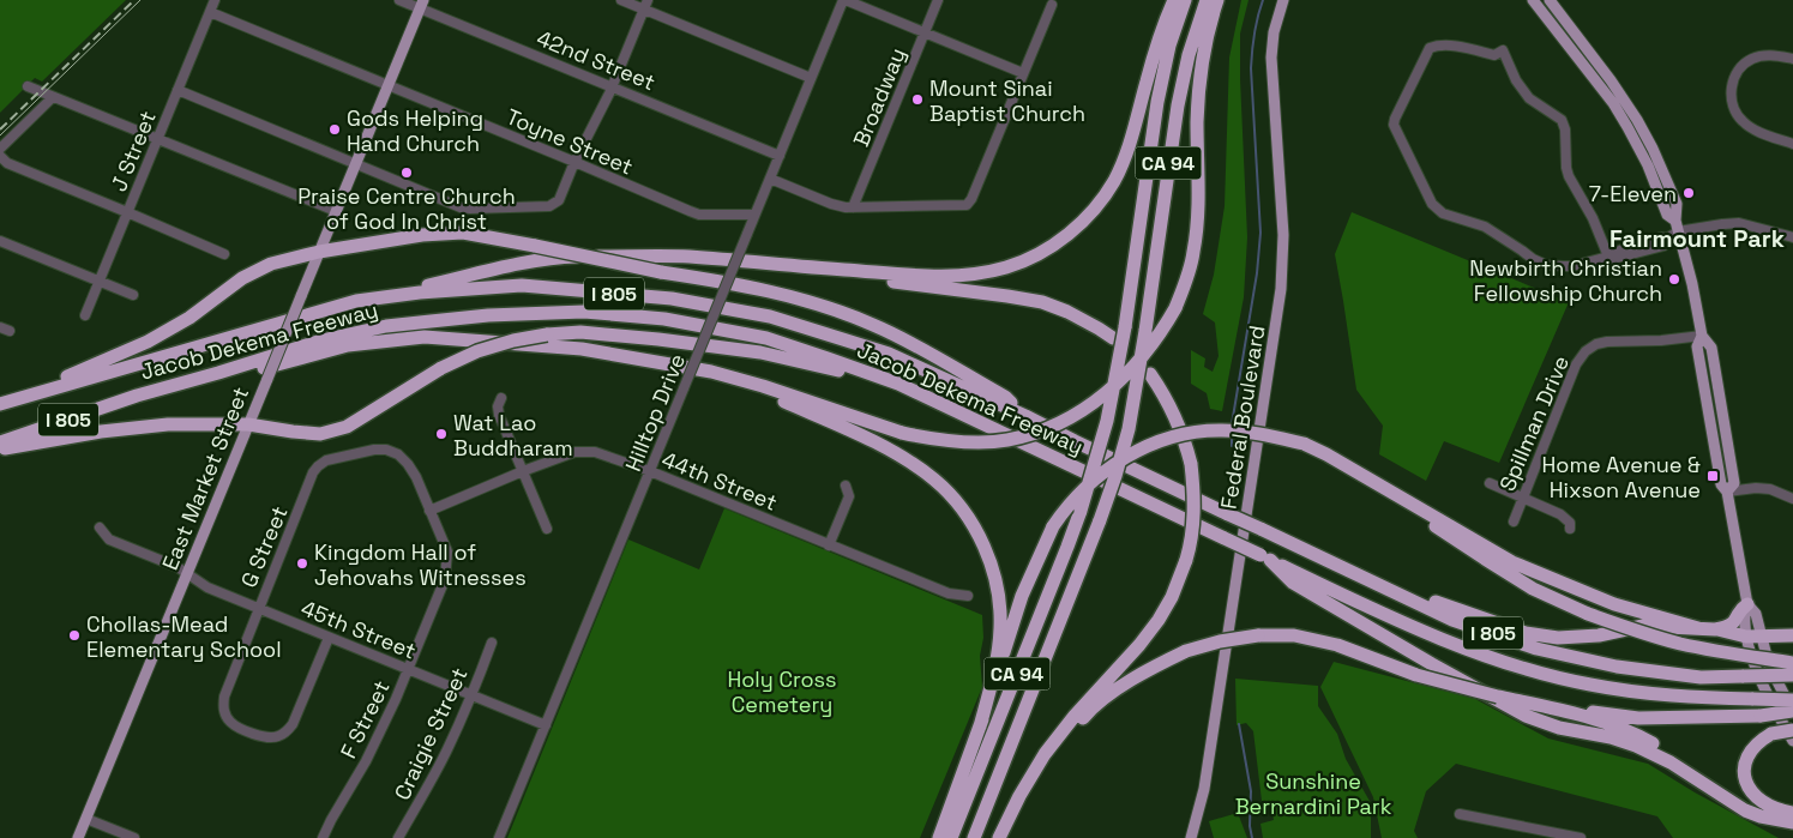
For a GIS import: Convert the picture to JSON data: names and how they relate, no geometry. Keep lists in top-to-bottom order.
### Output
{
  "streets": {
    "highway": ["CA 94", "I 805", "Jacob Dekema Freeway"],
    "main road": ["Federal Boulevard", "East Market Street"],
    "street": [
      "42nd Street",
      "Broadway",
      "Toyne Street",
      "J Street",
      "Hilltop Drive",
      "Spillman Drive",
      "44th Street",
      "G Street",
      "45th Street",
      "F Street",
      "Craigie Street"
    ]
  },
  "crossings": [
    ["42nd Street", "Hilltop Drive"],
    ["42nd Street", "East Market Street"],
    ["Toyne Street", "J Street"],
    ["Toyne Street", "Hilltop Drive"],
    ["Toyne Street", "East Market Street"],
    ["Hilltop Drive", "44th Street"],
    ["Hilltop Drive", "45th Street"],
    ["East Market Street", "45th Street"],
    ["44th Street", "G Street"],
    ["44th Street", "F Street"],
    ["G Street", "45th Street"],
    ["G Street", "F Street"],
    ["45th Street", "F Street"],
    ["45th Street", "Craigie Street"]
  ],
  "districts": ["Fairmount Park"],
  "parks": ["Holy Cross Cemetery", "Sunshine Bernardini Park"],
  "places": {
    "other": [
      "Mount Sinai Baptist Church",
      "Gods Helping Hand Church",
      "Praise Centre Church of God In Christ",
      "7-Eleven",
      "Newbirth Christian Fellowship Church",
      "Wat Lao Buddharam",
      "Kingdom Hall of Jehovahs Witnesses",
      "Chollas-Mead Elementary School"
    ],
    "transit": ["Home Avenue & Hixson Avenue"]
  }
}
